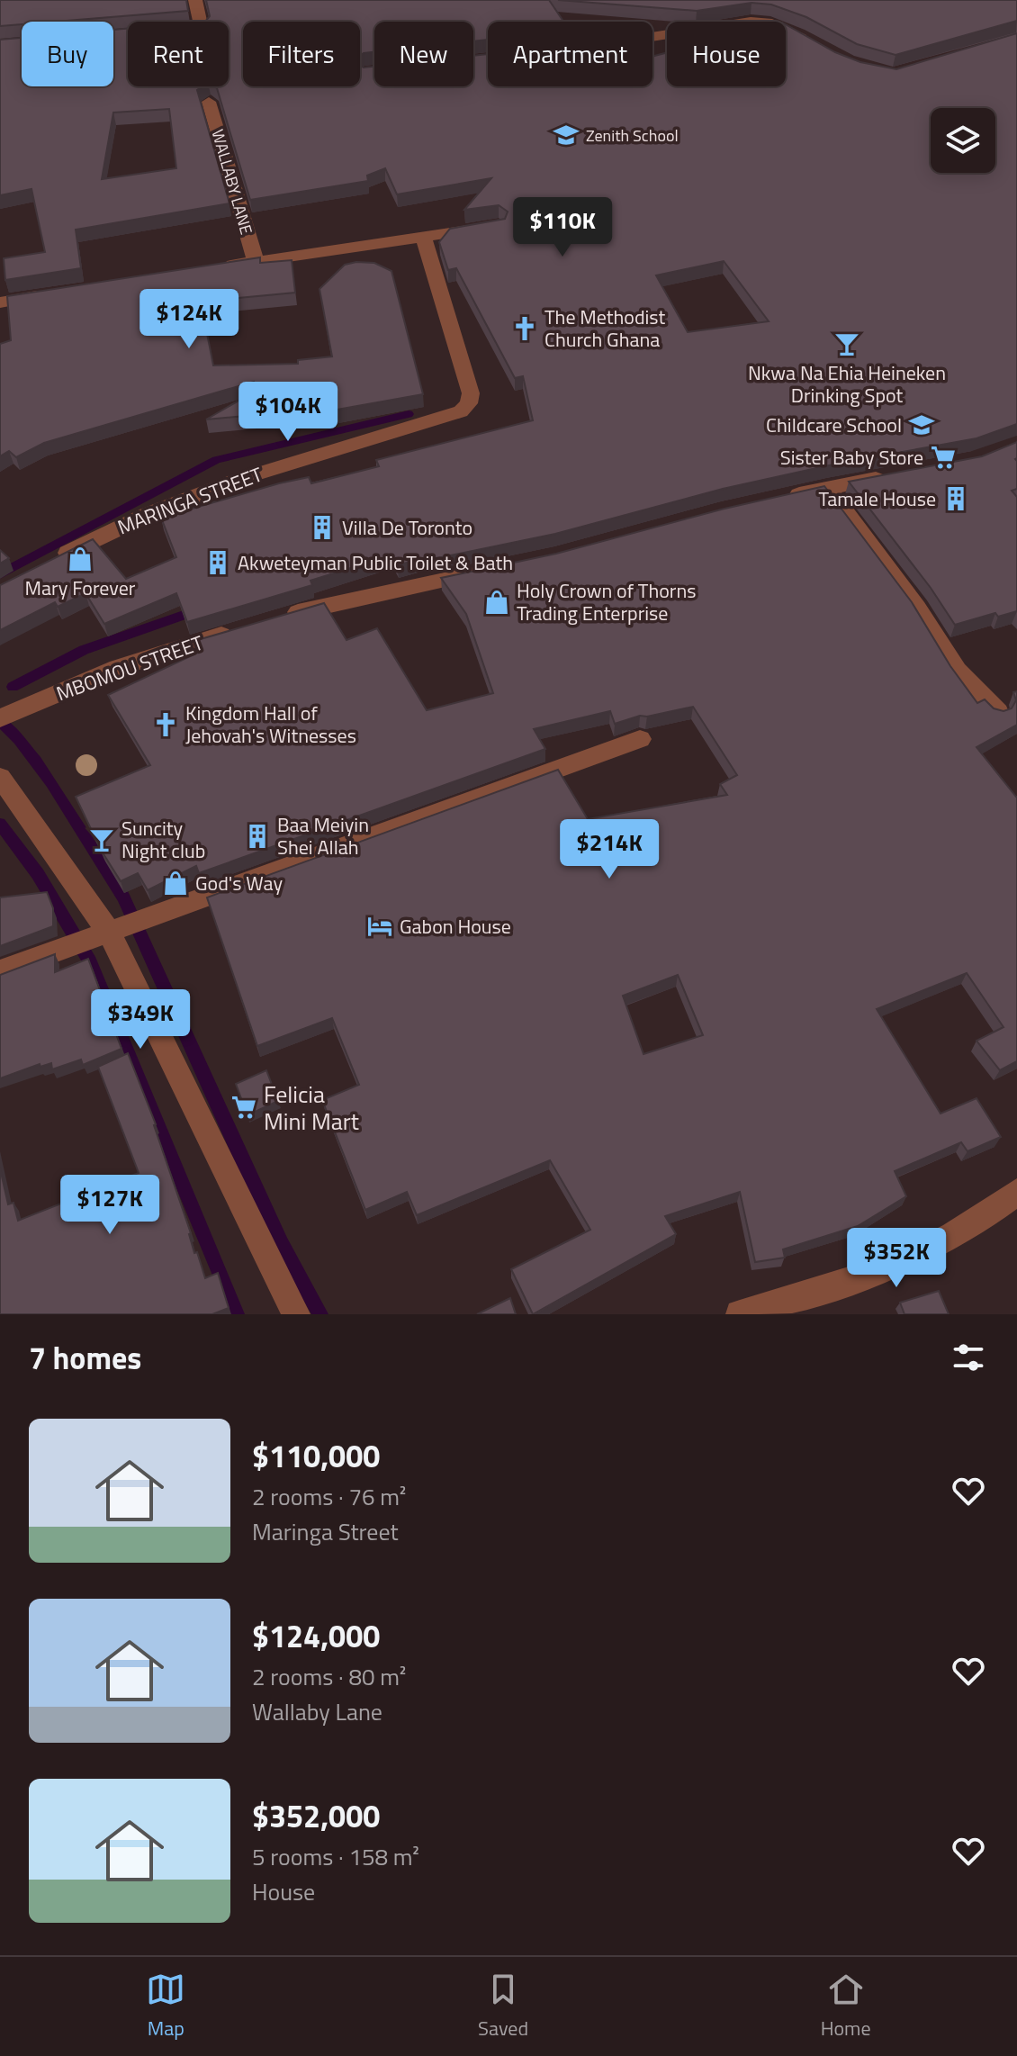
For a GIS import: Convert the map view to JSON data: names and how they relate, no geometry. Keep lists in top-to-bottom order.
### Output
{
  "streets": {
    "street": ["WALLABY LANE", "MARINGA STREET", "MBOMOU STREET"]
  },
  "places": {
    "school or university": ["Zenith School", "Childcare School"],
    "church": ["The Methodist Church Ghana", "Kingdom Hall of Jehovah's Witnesses"],
    "bar": ["Nkwa Na Ehia Heineken Drinking Spot", "Suncity Night club"],
    "supermarket": ["Sister Baby Store", "Felicia Mini Mart"],
    "building": [
      "Tamale House",
      "Villa De Toronto",
      "Akweteyman Public Toilet & Bath",
      "Baa Meiyin Shei Allah"
    ],
    "shop": ["Mary Forever", "Holy Crown of Thorns Trading Enterprise", "God's Way"],
    "hotel": ["Gabon House"]
  },
  "page": {
    "chip": [
      "Buy",
      "Rent",
      "Filters",
      "New",
      "Apartment",
      "House"
    ],
    "price": [
      "$110K",
      "$124K",
      "$104K",
      "$214K",
      "$349K",
      "$127K",
      "$352K"
    ],
    "heading": "7 homes",
    "list": [
      {
        "name": "$110,000",
        "note": "2 rooms · 76 m² · Maringa Street"
      },
      {
        "name": "$124,000",
        "note": "2 rooms · 80 m² · Wallaby Lane"
      },
      {
        "name": "$352,000",
        "note": "5 rooms · 158 m² · House"
      }
    ],
    "tabs": ["Map", "Saved", "Home"]
  }
}
